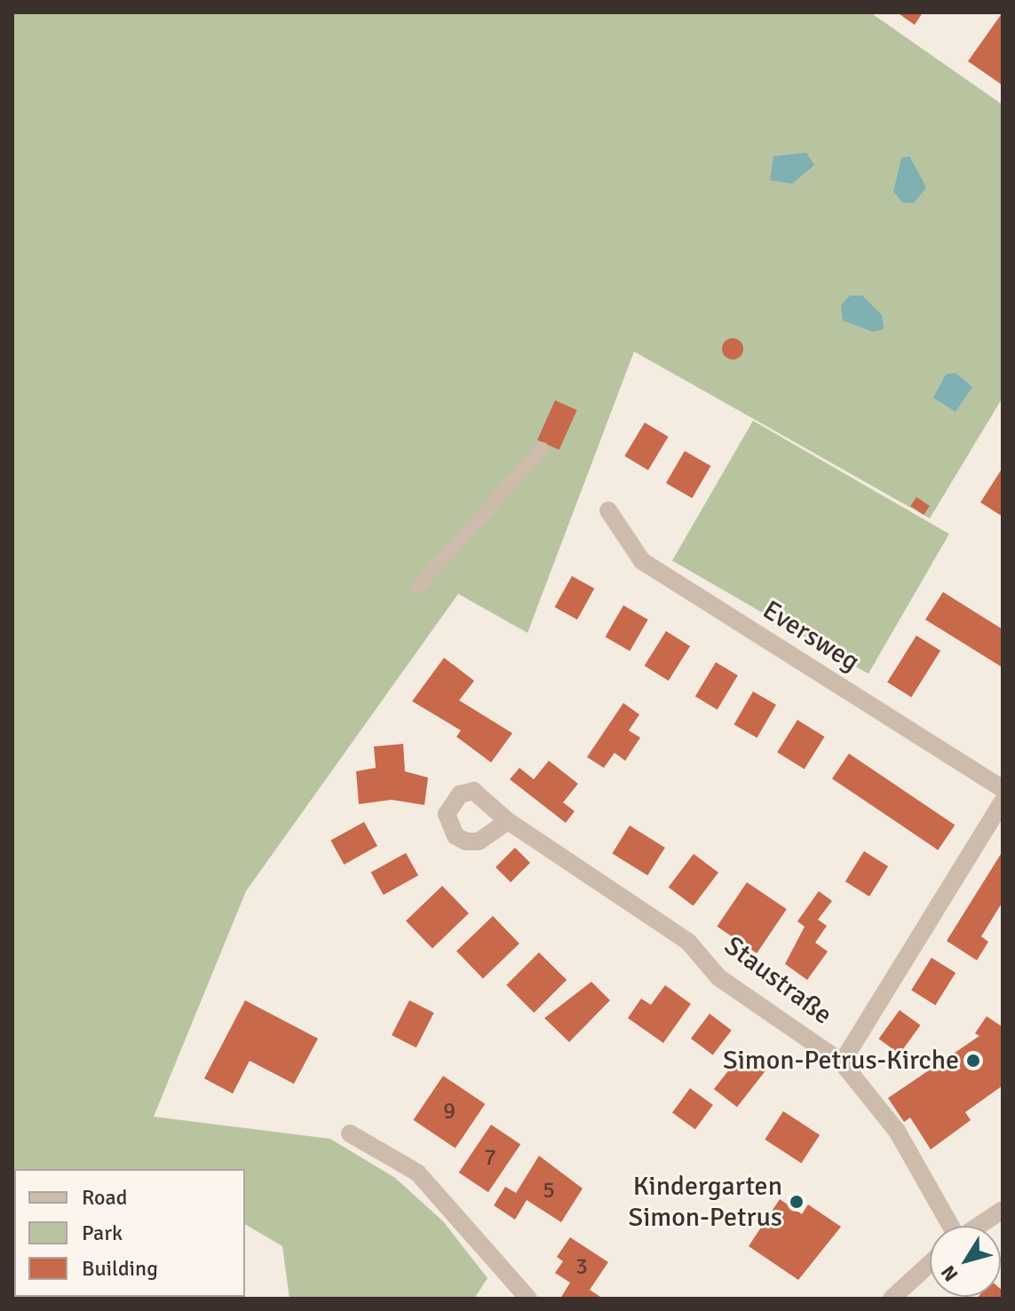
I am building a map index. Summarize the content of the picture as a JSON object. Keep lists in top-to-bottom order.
{
  "streets": {
    "street": ["Eversweg", "Staustraße"]
  },
  "places": ["Simon-Petrus-Kirche", "Kindergarten Simon-Petrus"],
  "house_numbers": [
    "9",
    "7",
    "5",
    "3"
  ],
  "legend": ["Road", "Park", "Building"],
  "north": "bottom left"
}
